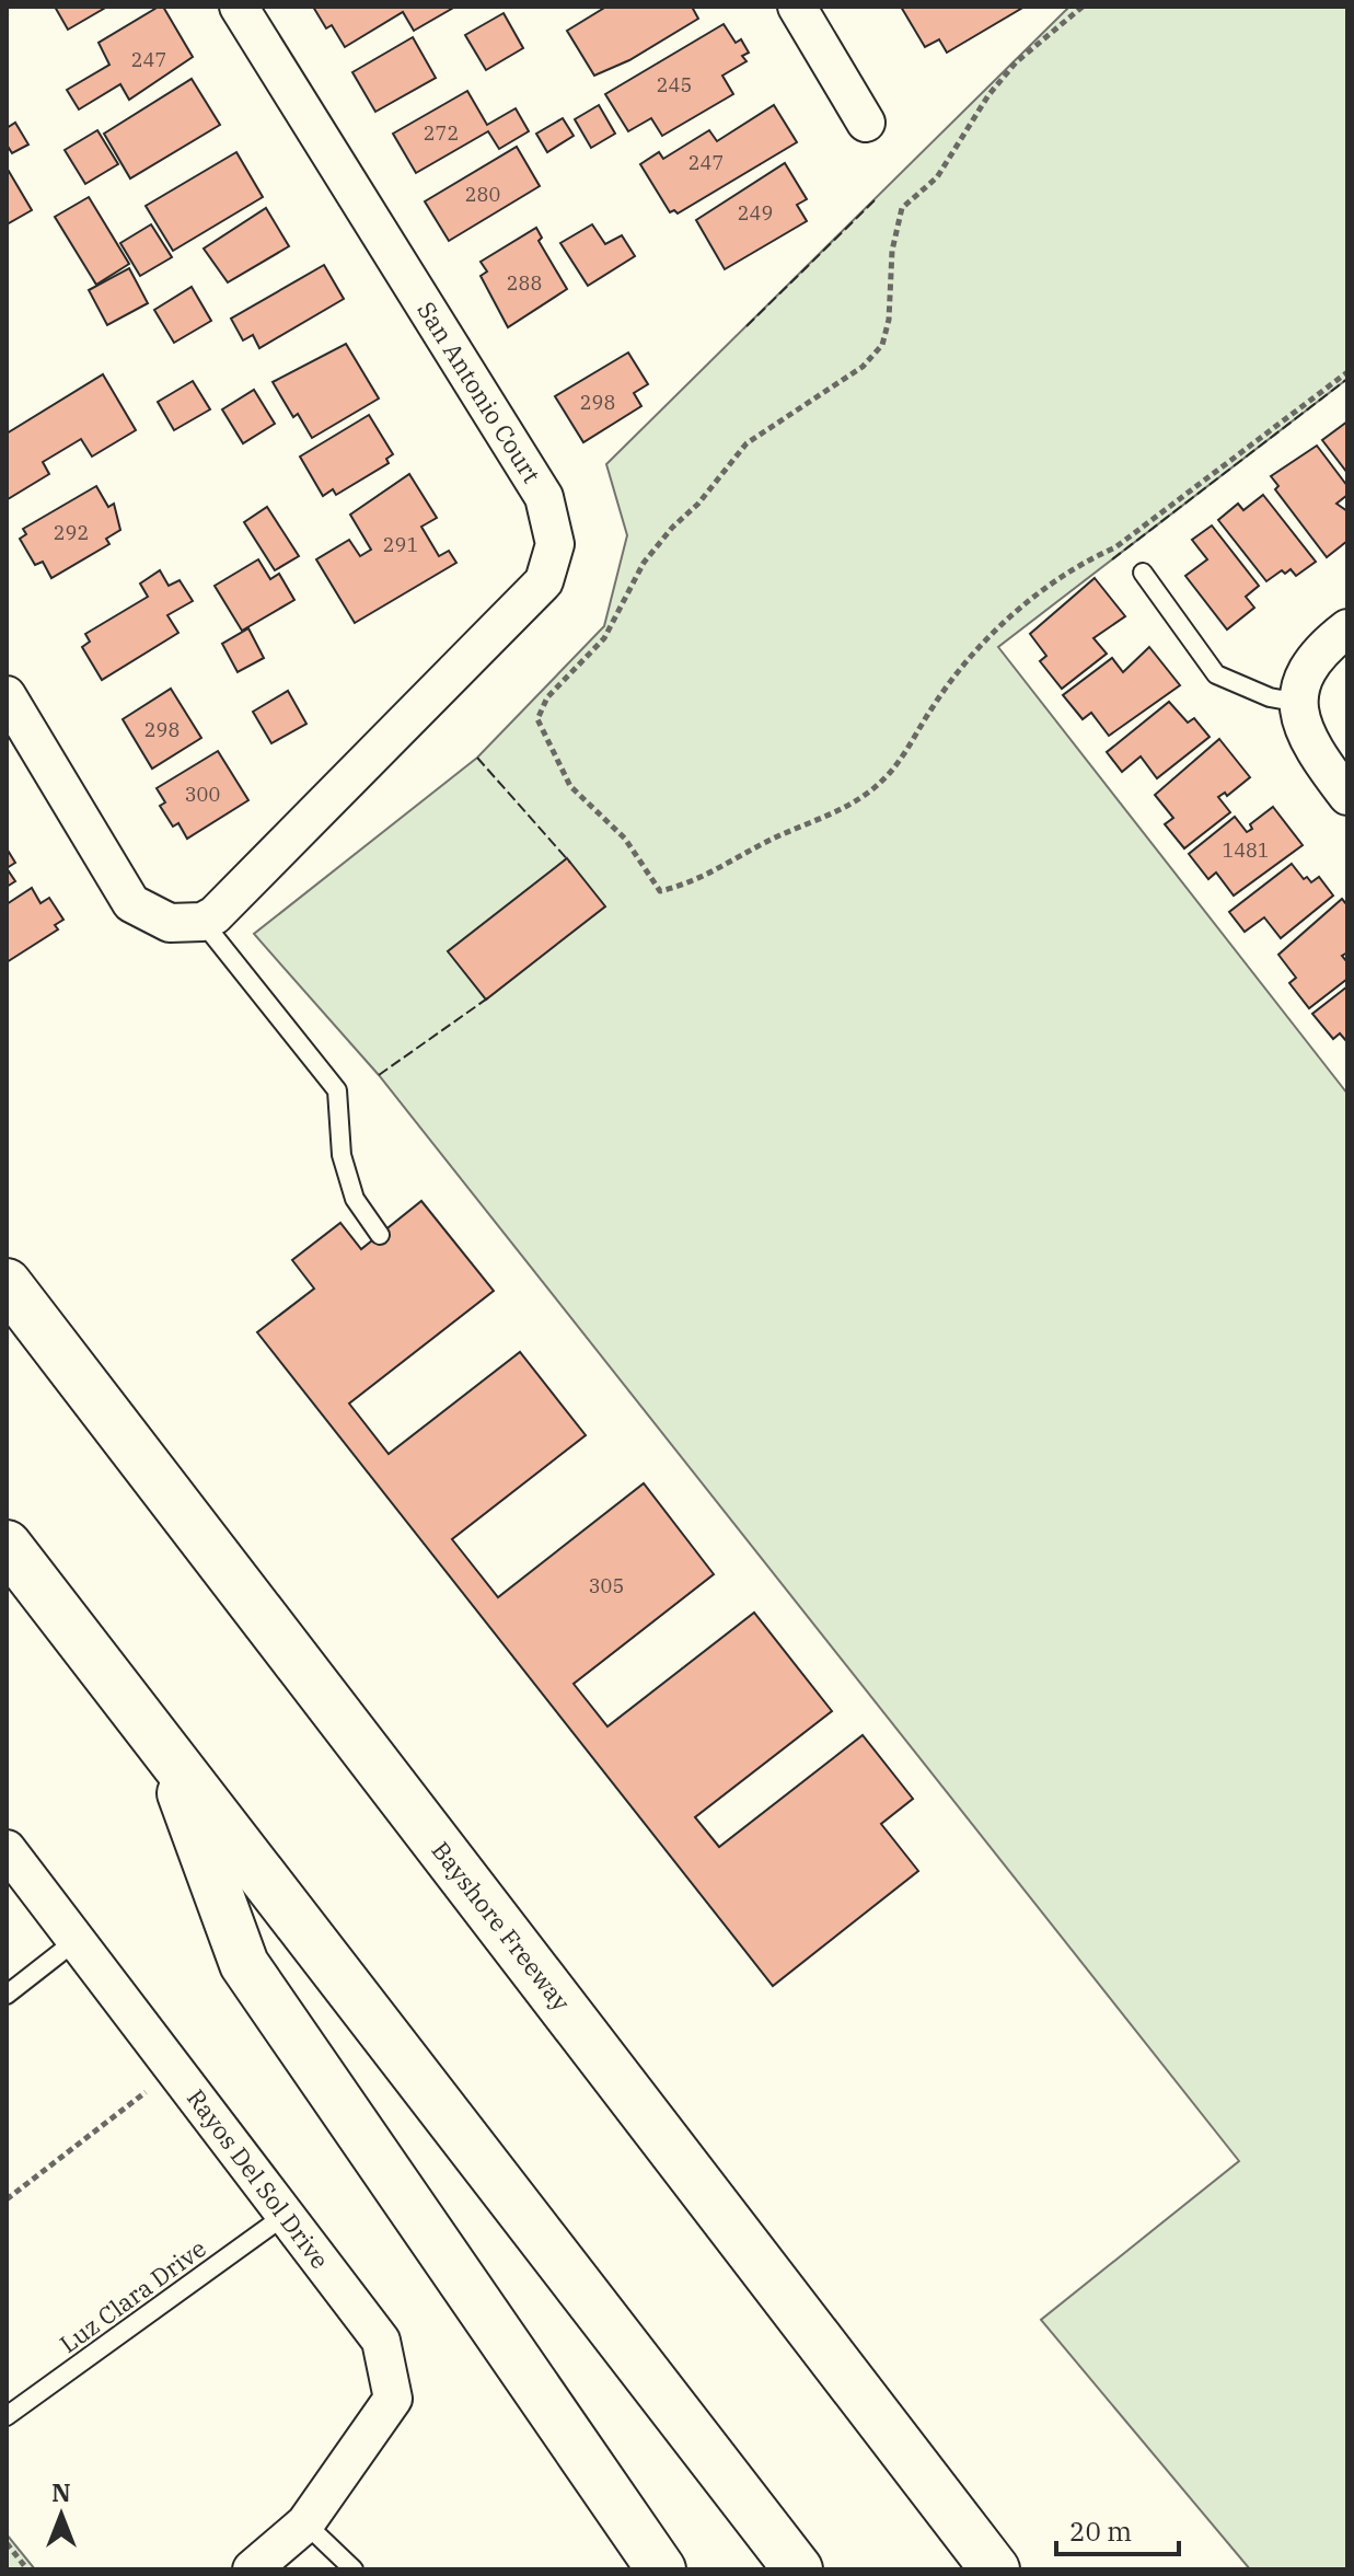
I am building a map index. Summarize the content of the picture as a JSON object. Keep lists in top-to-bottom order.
{
  "streets": {
    "highway": ["Bayshore Freeway"],
    "street": ["San Antonio Court", "Rayos Del Sol Drive"],
    "lane": ["Luz Clara Drive"]
  },
  "crossings": [
    ["Rayos Del Sol Drive", "Luz Clara Drive"]
  ],
  "house_numbers": [
    "247",
    "245",
    "272",
    "247",
    "280",
    "249",
    "288",
    "298",
    "292",
    "291",
    "298",
    "300",
    "1481",
    "305"
  ],
  "scale_bar": "20 m",
  "north": "top"
}
